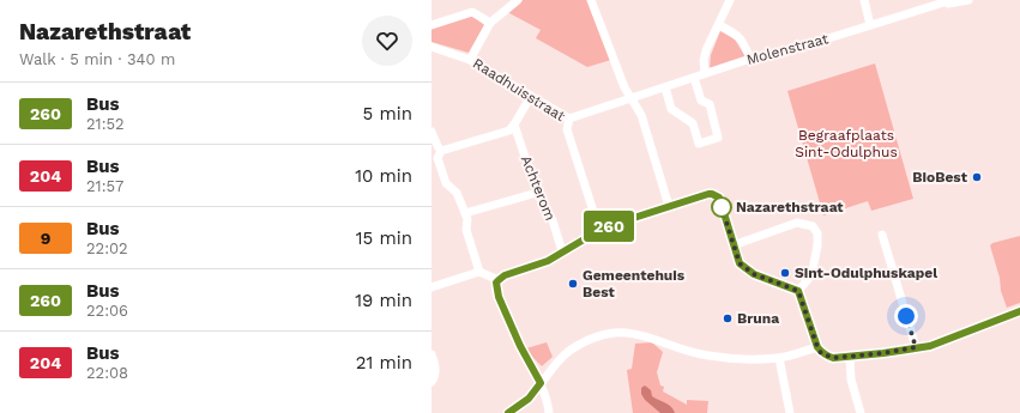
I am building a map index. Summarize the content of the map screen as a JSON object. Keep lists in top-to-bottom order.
{
  "streets": {
    "street": ["Molenstraat", "Raadhuisstraat", "Achterom"]
  },
  "crossings": [
    ["Molenstraat", "Raadhuisstraat"]
  ],
  "parks": ["Begraafplaats Sint-Odulphus"],
  "places": [
    "BioBest",
    "Nazarethstraat",
    "Sint-Odulphuskapel",
    "Gemeentehuis Best",
    "Bruna"
  ],
  "lines": ["bus line 260"],
  "page": {
    "heading": ["Nazarethstraat", "Walk · 5 min · 340 m"],
    "on_map": "260",
    "list": [
      {
        "mark": "260",
        "name": "Bus",
        "note": "21:52",
        "value": "5 min"
      },
      {
        "mark": "204",
        "name": "Bus",
        "note": "21:57",
        "value": "10 min"
      },
      {
        "mark": "9",
        "name": "Bus",
        "note": "22:02",
        "value": "15 min"
      },
      {
        "mark": "260",
        "name": "Bus",
        "note": "22:06",
        "value": "19 min"
      },
      {
        "mark": "204",
        "name": "Bus",
        "note": "22:08",
        "value": "21 min"
      }
    ]
  }
}
